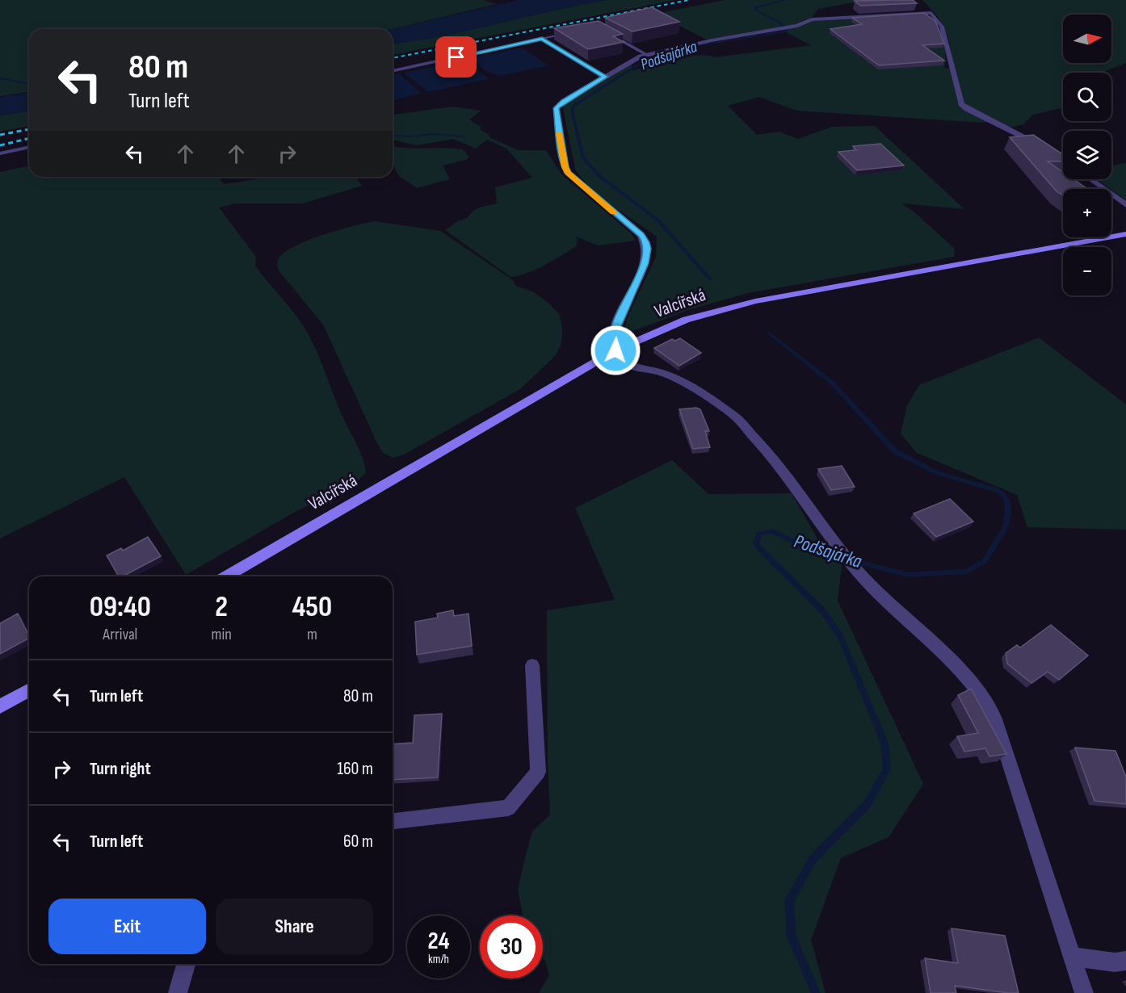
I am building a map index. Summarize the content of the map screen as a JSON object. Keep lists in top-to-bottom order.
{
  "streets": {
    "main road": ["Valcířská"]
  },
  "water": ["Podšajárka"],
  "north": "right",
  "page": {
    "map_buttons": ["+", "−"],
    "turn": ["80 m", "Turn left"],
    "eta": [
      "09:40",
      "Arrival",
      "2",
      "min",
      "450",
      "m"
    ],
    "list": [
      {
        "name": "Turn left",
        "value": "80 m"
      },
      {
        "name": "Turn right",
        "value": "160 m"
      },
      {
        "name": "Turn left",
        "value": "60 m"
      }
    ],
    "buttons": ["Exit", "Share"],
    "speed": "24 km/h",
    "limit": "30"
  }
}
